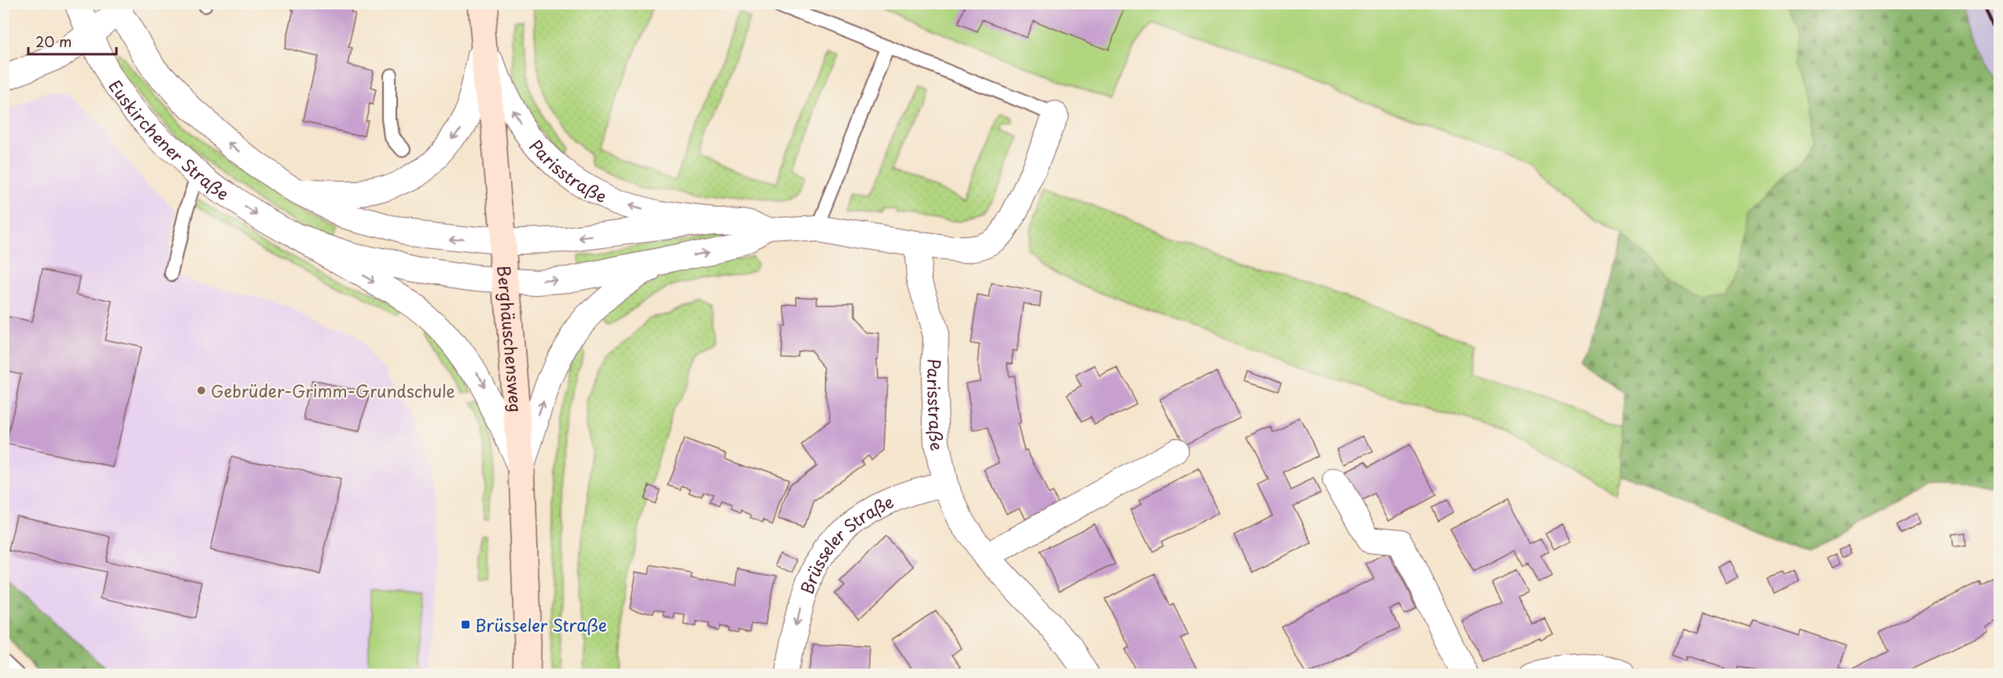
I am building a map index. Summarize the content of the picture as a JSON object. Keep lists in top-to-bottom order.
{
  "streets": {
    "main road": ["Berghäuschensweg"],
    "street": ["Euskirchener Straße", "Parisstraße", "Brüsseler Straße"]
  },
  "crossings": [
    ["Euskirchener Straße", "Parisstraße"],
    ["Euskirchener Straße", "Berghäuschensweg"],
    ["Parisstraße", "Berghäuschensweg"],
    ["Parisstraße", "Brüsseler Straße"]
  ],
  "one_way": ["Brüsseler Straße"],
  "places": {
    "other": ["Gebrüder-Grimm-Grundschule"],
    "transit": ["Brüsseler Straße"]
  },
  "scale_bar": "20 m"
}
